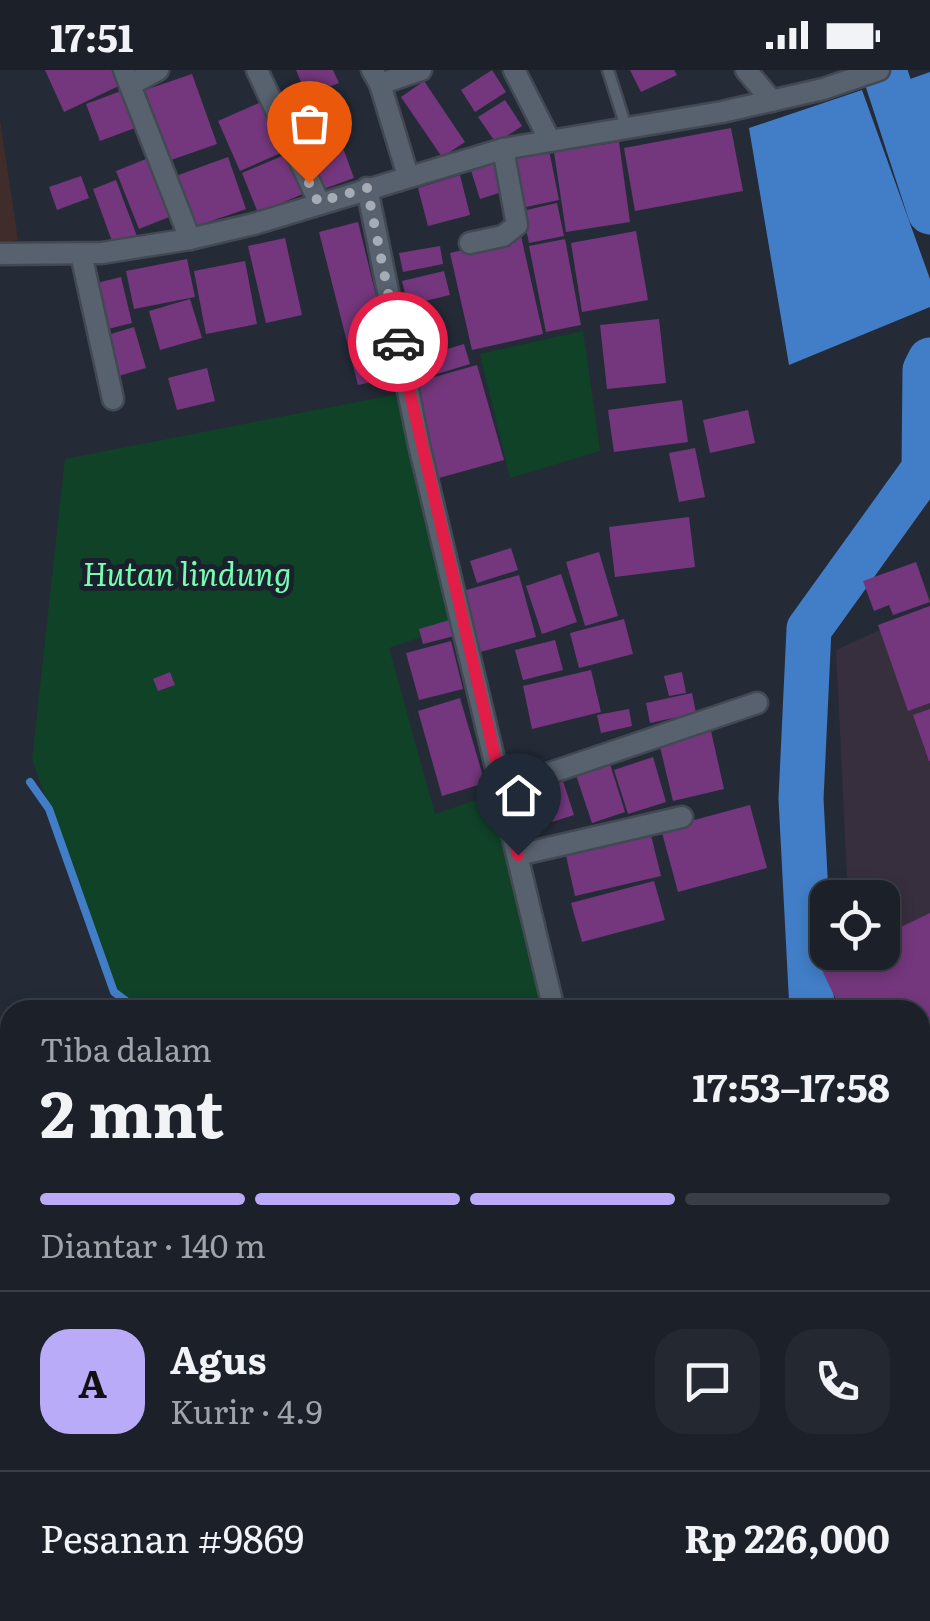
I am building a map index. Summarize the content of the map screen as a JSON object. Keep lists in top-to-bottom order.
{
  "parks": ["Hutan lindung"],
  "page": {
    "status": "17:51",
    "heading": ["2 mnt", "Tiba dalam", "17:53–17:58"],
    "panel": [
      "Agus",
      "Kurir · 4.9",
      "Pesanan #9869",
      "Rp 226,000"
    ],
    "bar": "Diantar · 140 m",
    "round": "A"
  }
}
